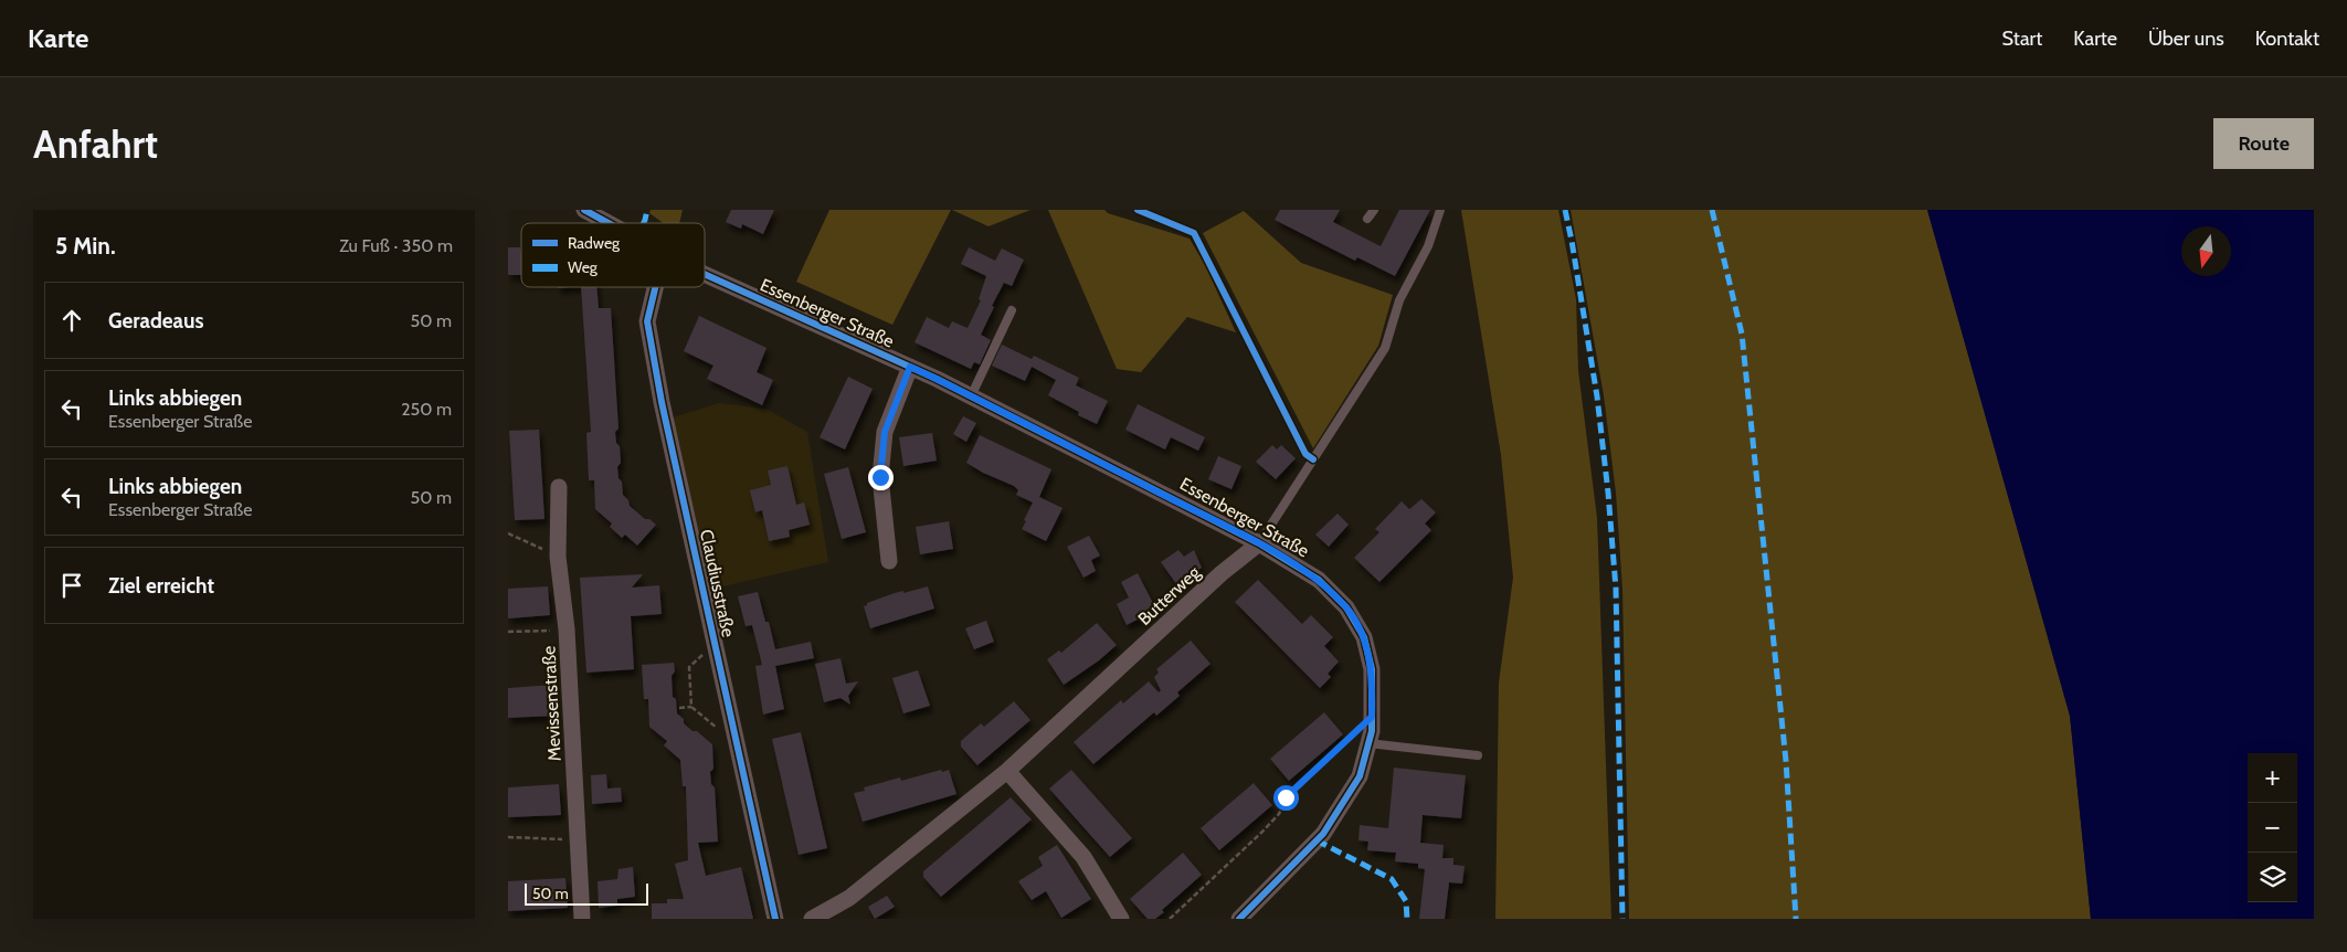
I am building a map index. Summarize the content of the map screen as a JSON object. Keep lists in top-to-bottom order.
{
  "streets": {
    "street": [
      "Essenberger Straße",
      "Claudiusstraße",
      "Butterweg",
      "Mevissenstraße"
    ]
  },
  "crossings": [
    ["Essenberger Straße", "Butterweg"]
  ],
  "legend": ["Radweg", "Weg"],
  "scale_bar": "50 m",
  "north": "bottom",
  "page": {
    "header": "Karte",
    "nav": [
      "Start",
      "Karte",
      "Über uns",
      "Kontakt"
    ],
    "buttons": "Route",
    "title": "Anfahrt",
    "heading": ["5 Min.", "Zu Fuß · 350 m"],
    "list": [
      ["Geradeaus", "50 m"],
      ["Links abbiegen", "Essenberger Straße", "250 m"],
      ["Links abbiegen", "Essenberger Straße", "50 m"],
      "Ziel erreicht"
    ],
    "map_buttons": ["+", "−"],
    "scale": "50 m"
  }
}
